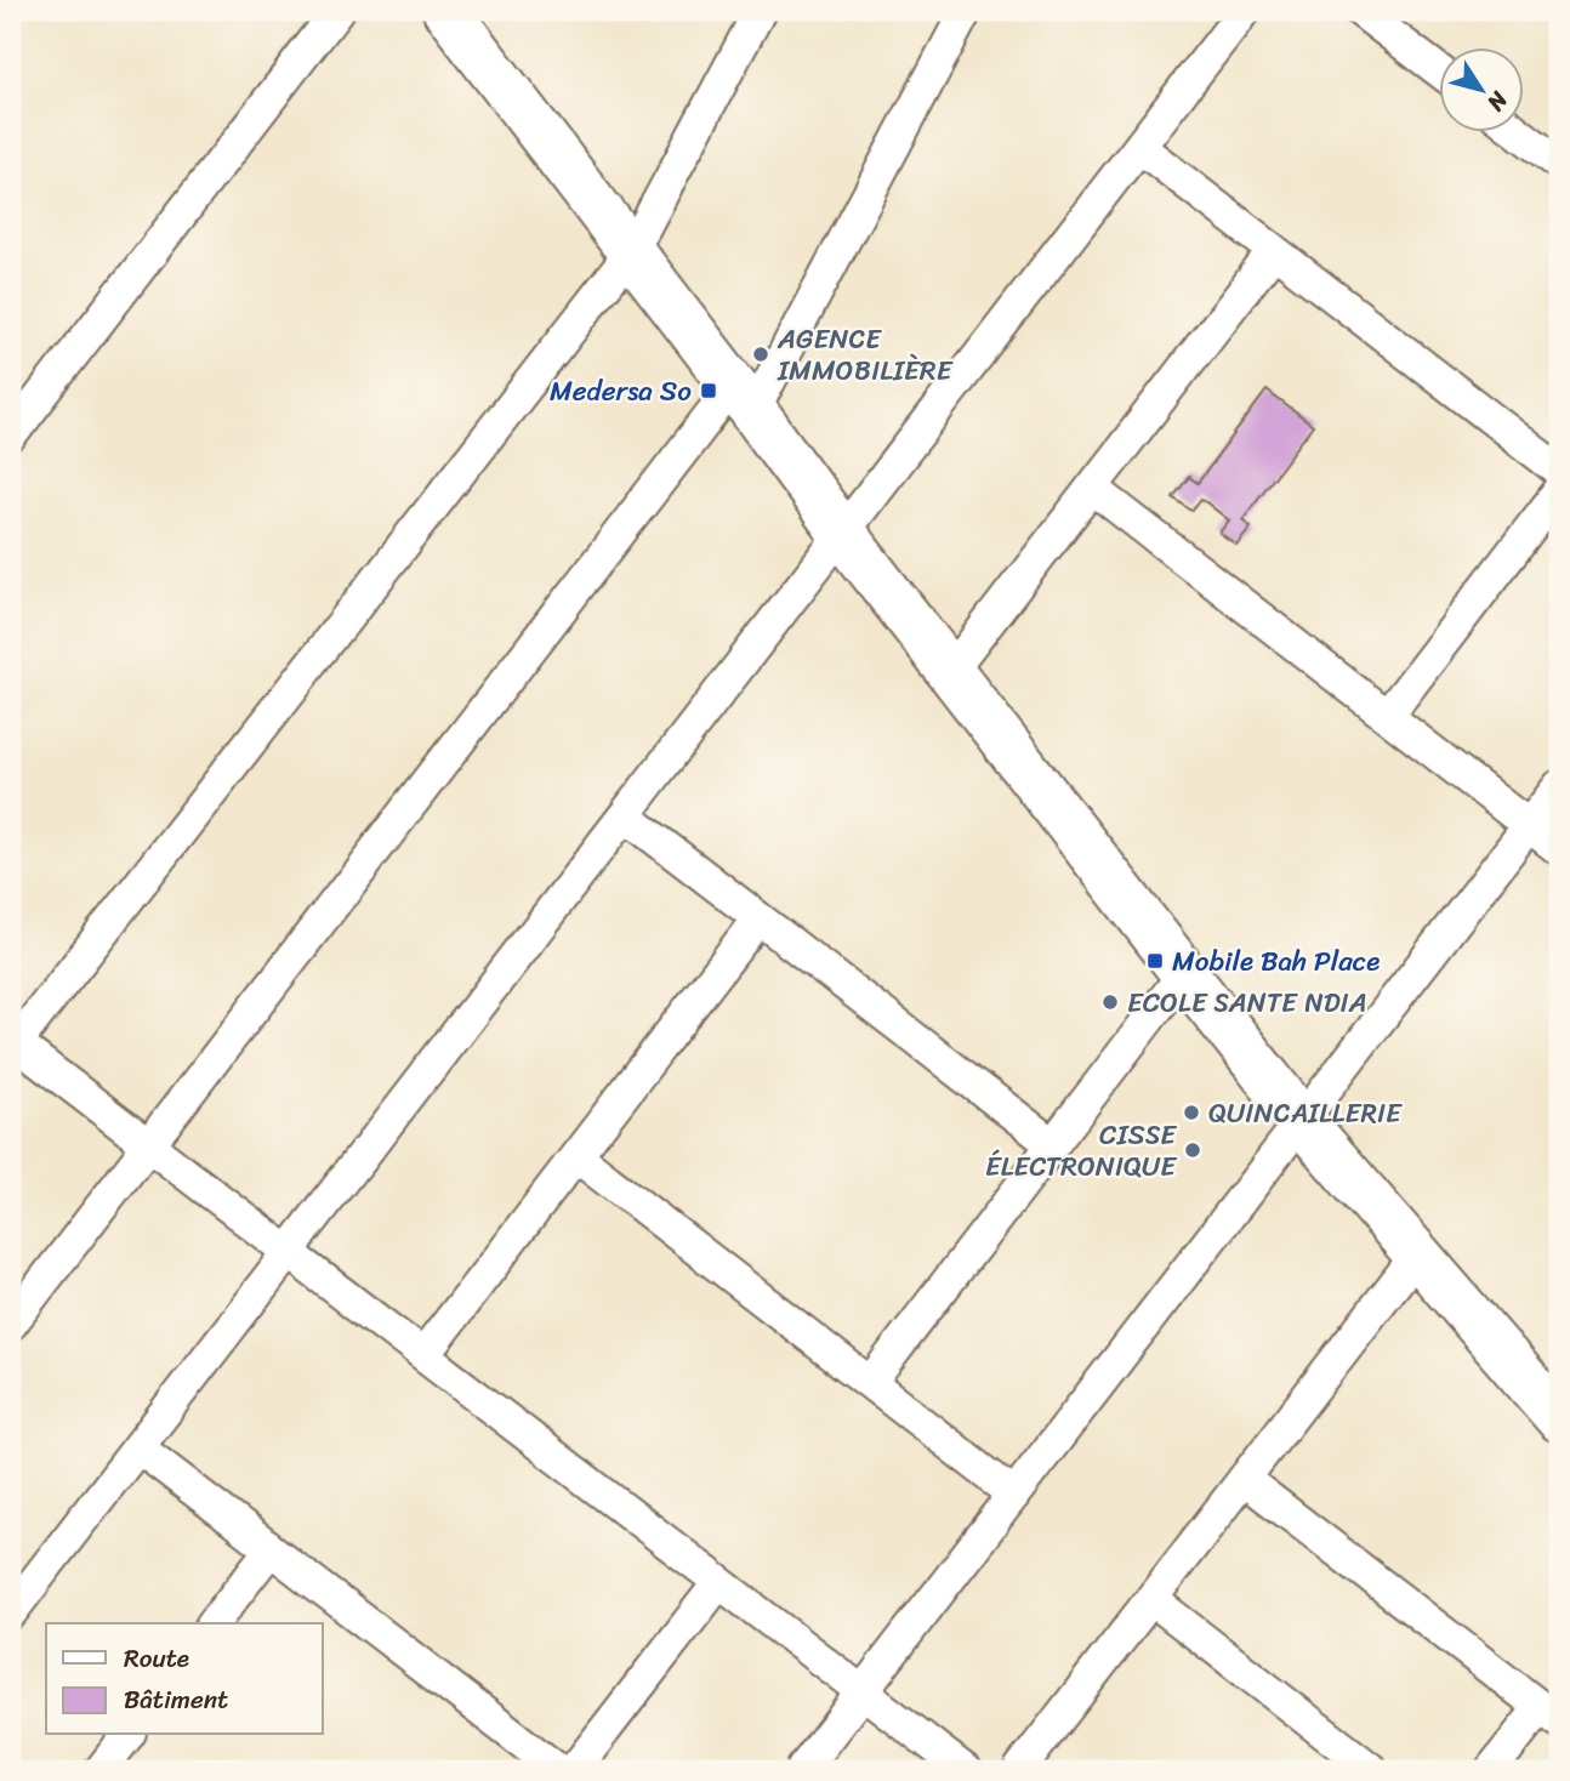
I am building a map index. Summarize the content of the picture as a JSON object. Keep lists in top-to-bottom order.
{
  "places": {
    "other": [
      "AGENCE IMMOBILIÈRE",
      "ECOLE SANTE NDIA",
      "QUINCAILLERIE",
      "CISSE ÉLECTRONIQUE"
    ],
    "transit": ["Medersa So", "Mobile Bah Place"]
  },
  "legend": ["Route", "Bâtiment"],
  "north": "bottom right"
}
